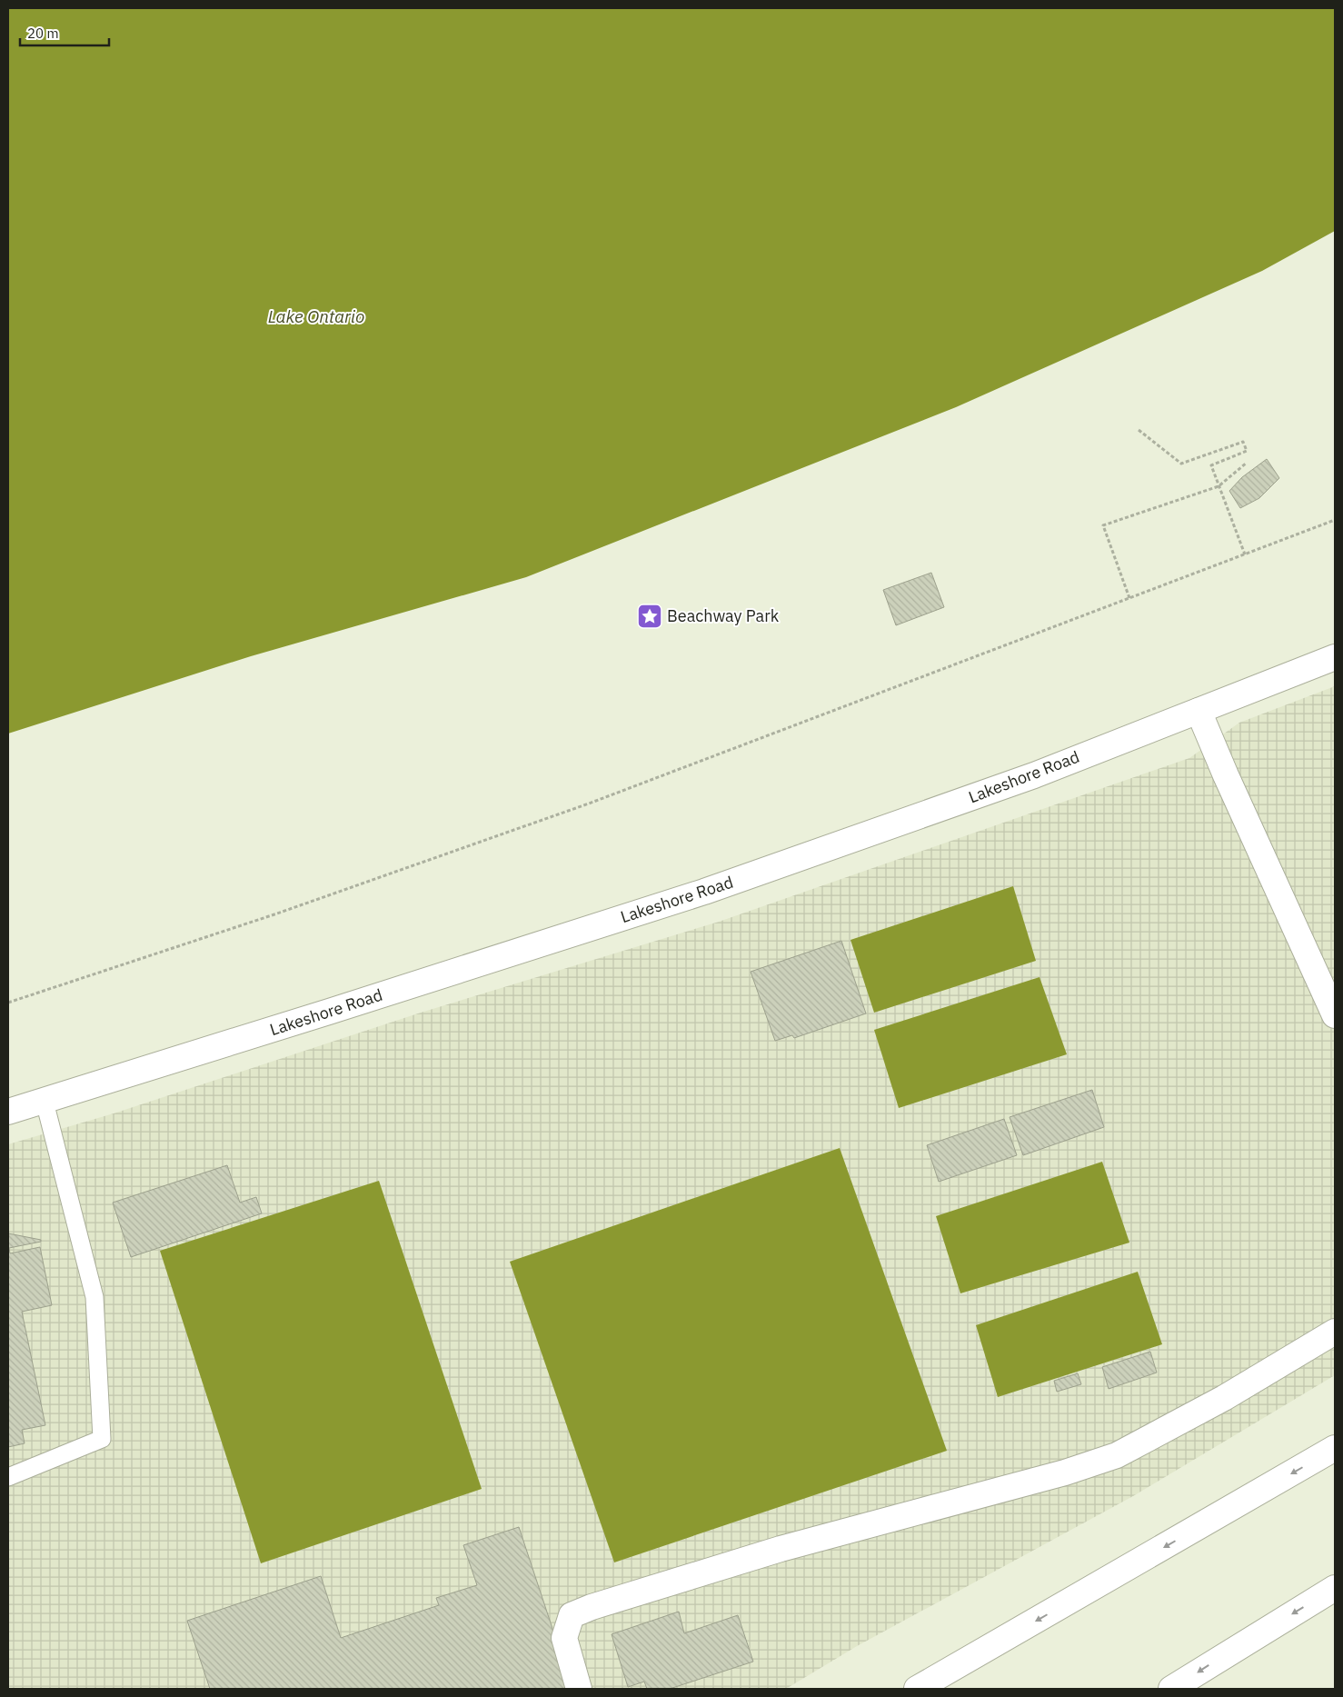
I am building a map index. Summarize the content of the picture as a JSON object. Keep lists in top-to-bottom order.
{
  "streets": {
    "main road": ["Lakeshore Road"]
  },
  "water": ["Lake Ontario"],
  "places": {
    "place": ["Beachway Park"]
  },
  "scale_bar": "20 m"
}
